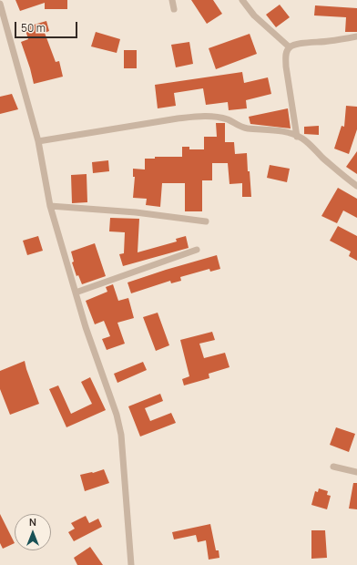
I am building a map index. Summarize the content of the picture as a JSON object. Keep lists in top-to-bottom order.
{
  "scale_bar": "50 m",
  "north": "top"
}
